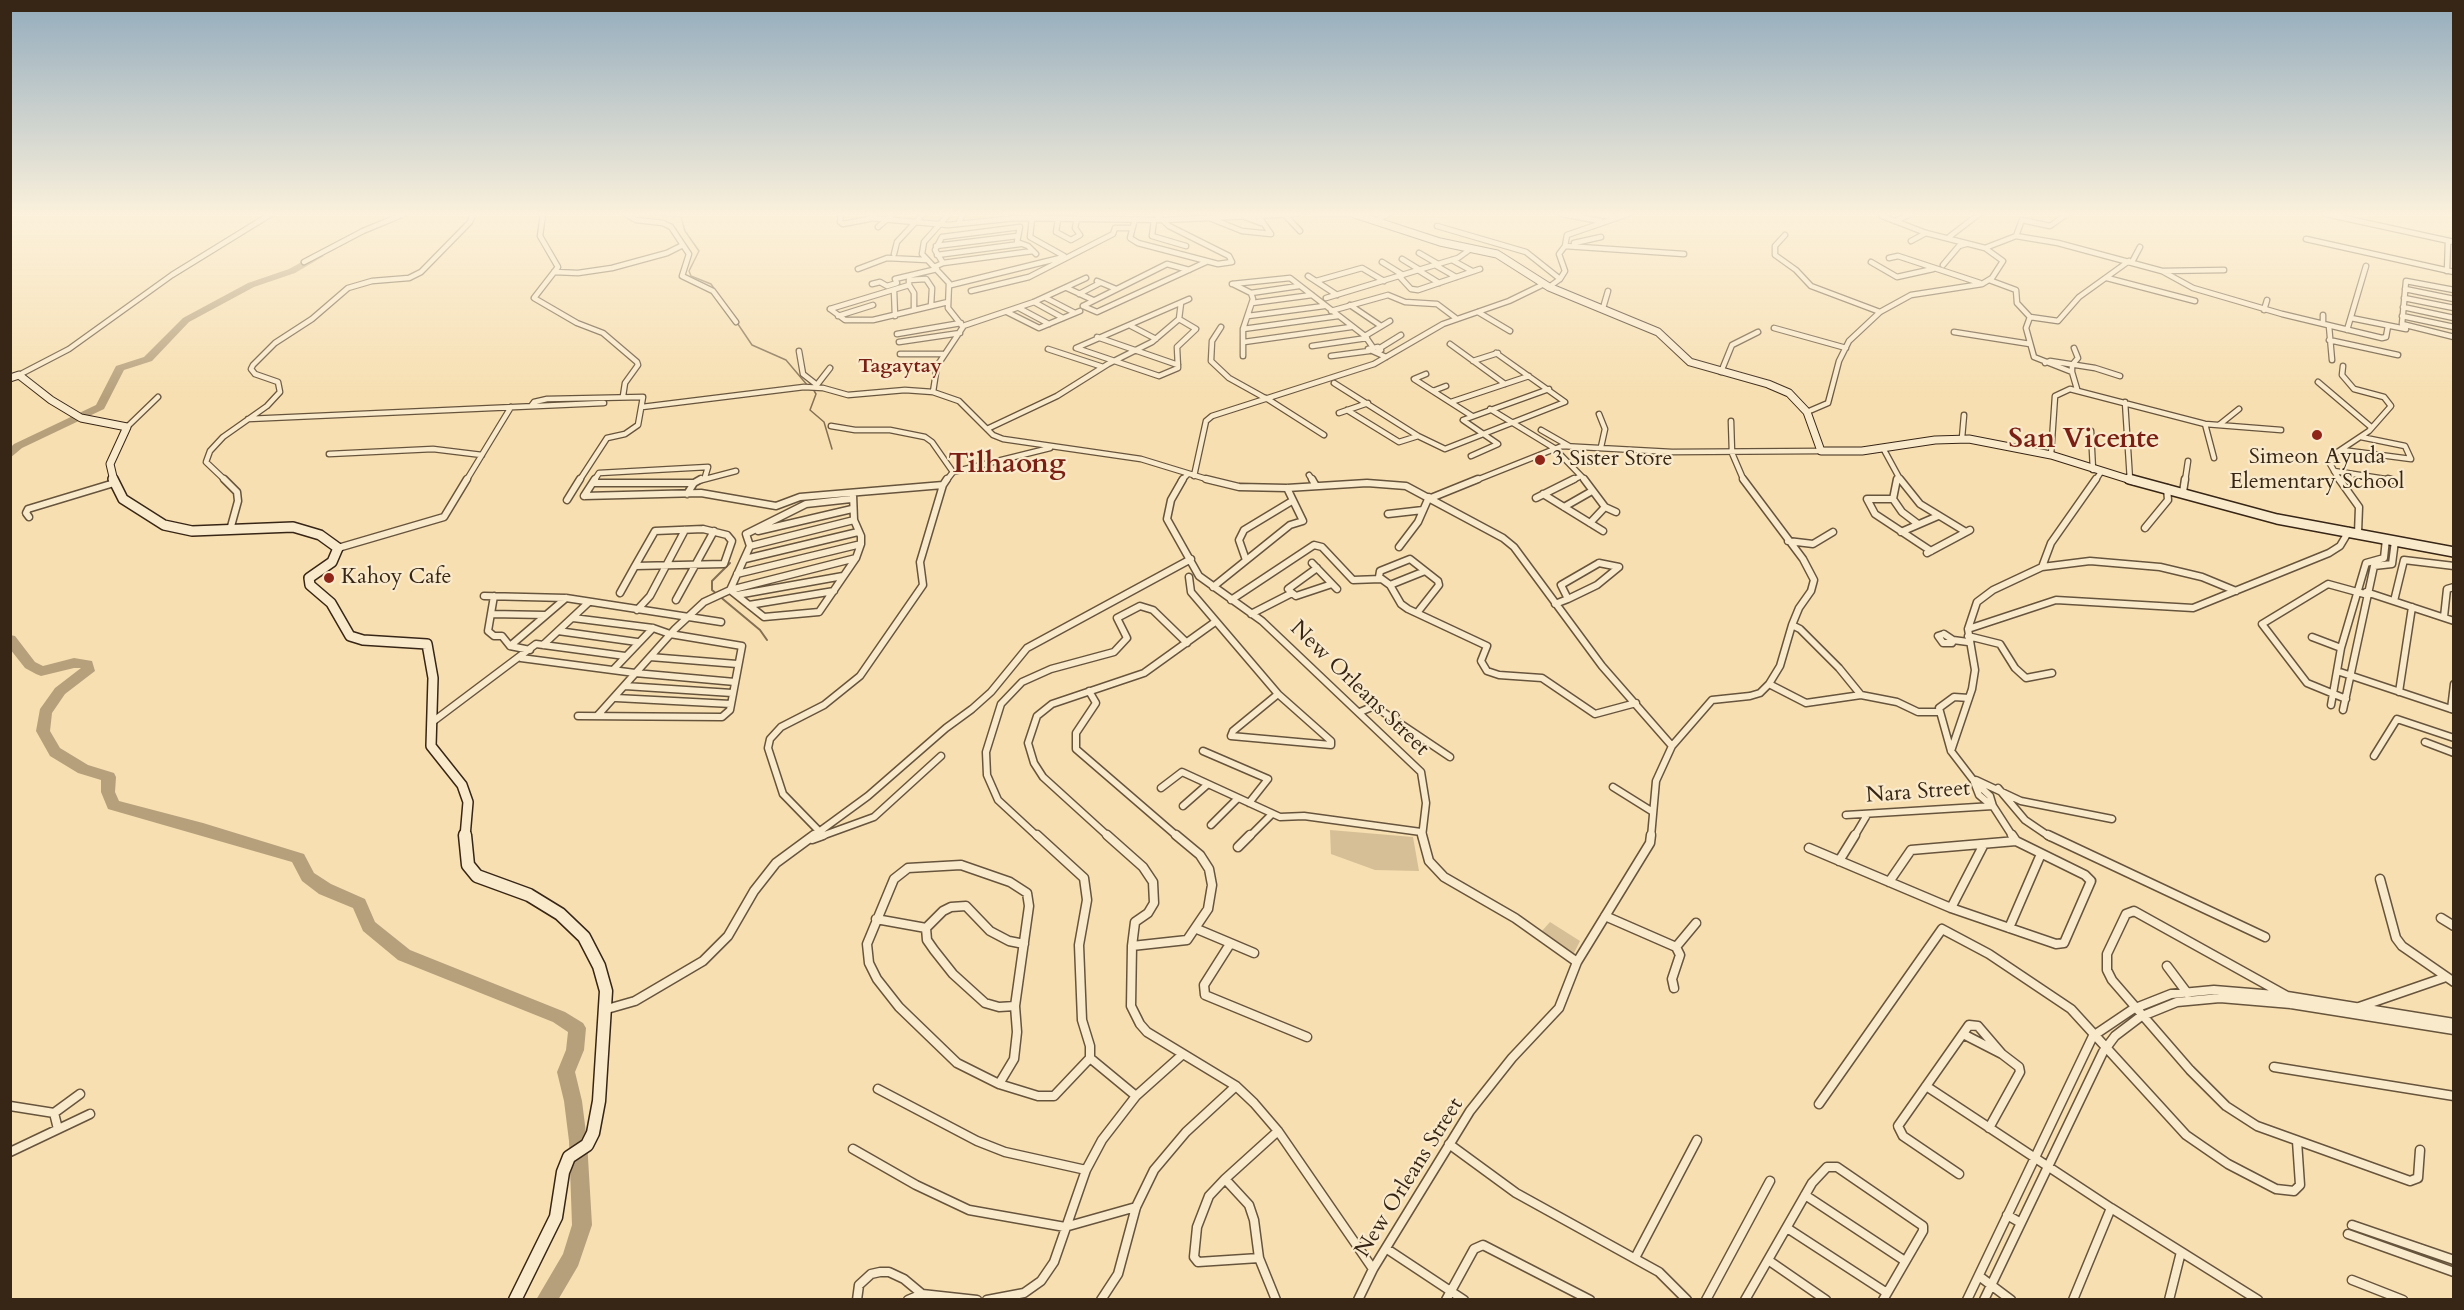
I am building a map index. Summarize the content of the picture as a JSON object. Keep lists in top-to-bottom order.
{
  "streets": {
    "street": ["New Orleans Street", "Nara Street"]
  },
  "districts": ["Tagaytay", "San Vicente", "Tilhaong"],
  "places": ["Simeon Ayuda Elementary School", "3 Sister Store", "Kahoy Cafe"]
}
